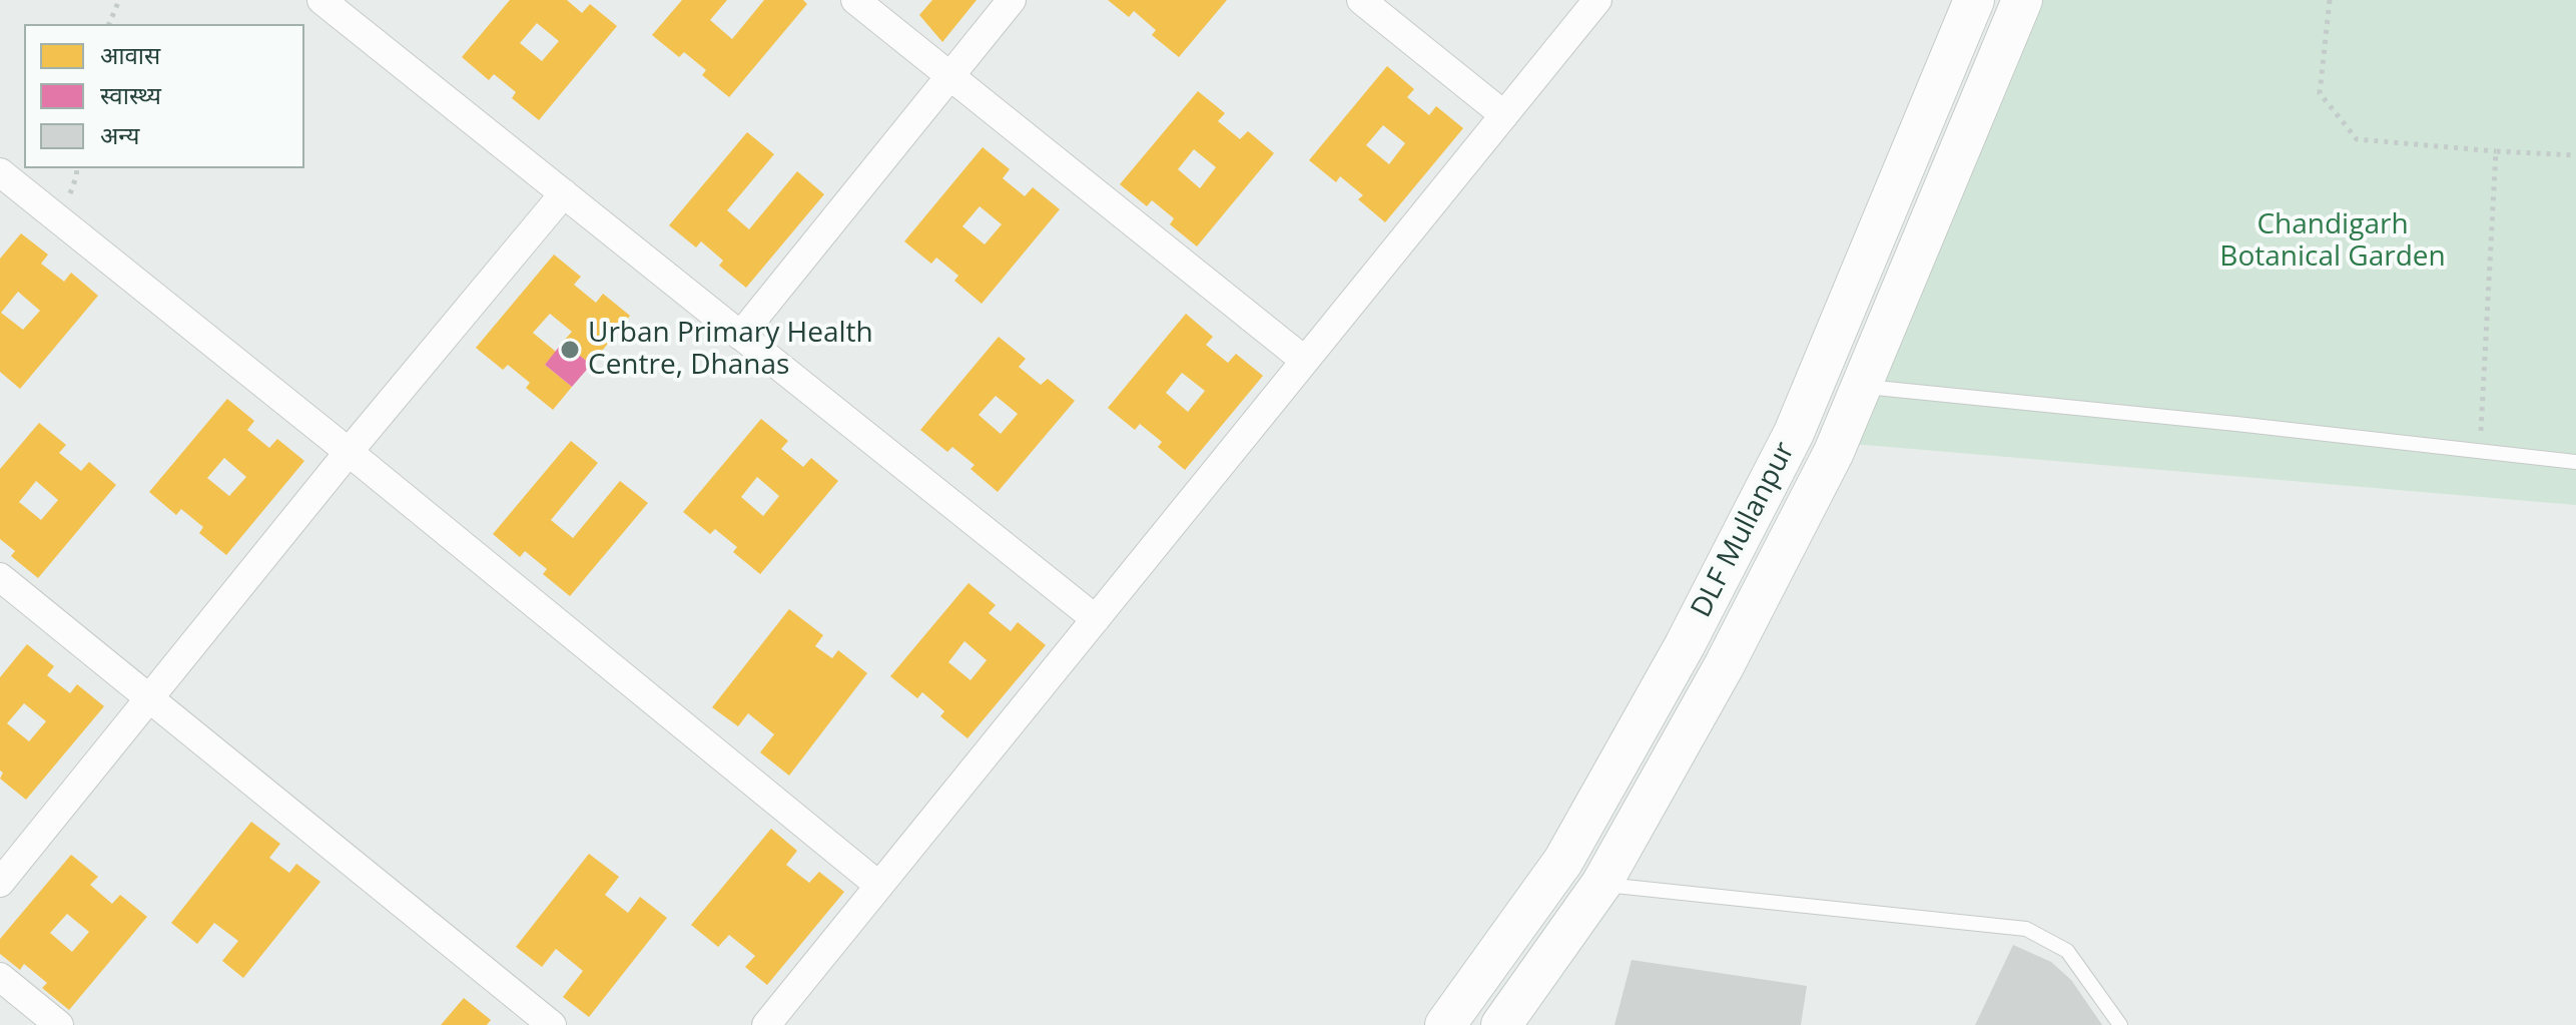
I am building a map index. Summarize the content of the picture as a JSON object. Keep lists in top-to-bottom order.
{
  "streets": {
    "main road": ["DLF Mullanpur"]
  },
  "parks": ["Chandigarh Botanical Garden"],
  "places": ["Urban Primary Health Centre, Dhanas"],
  "legend": ["आवास", "स्वास्थ्य", "अन्य"]
}
